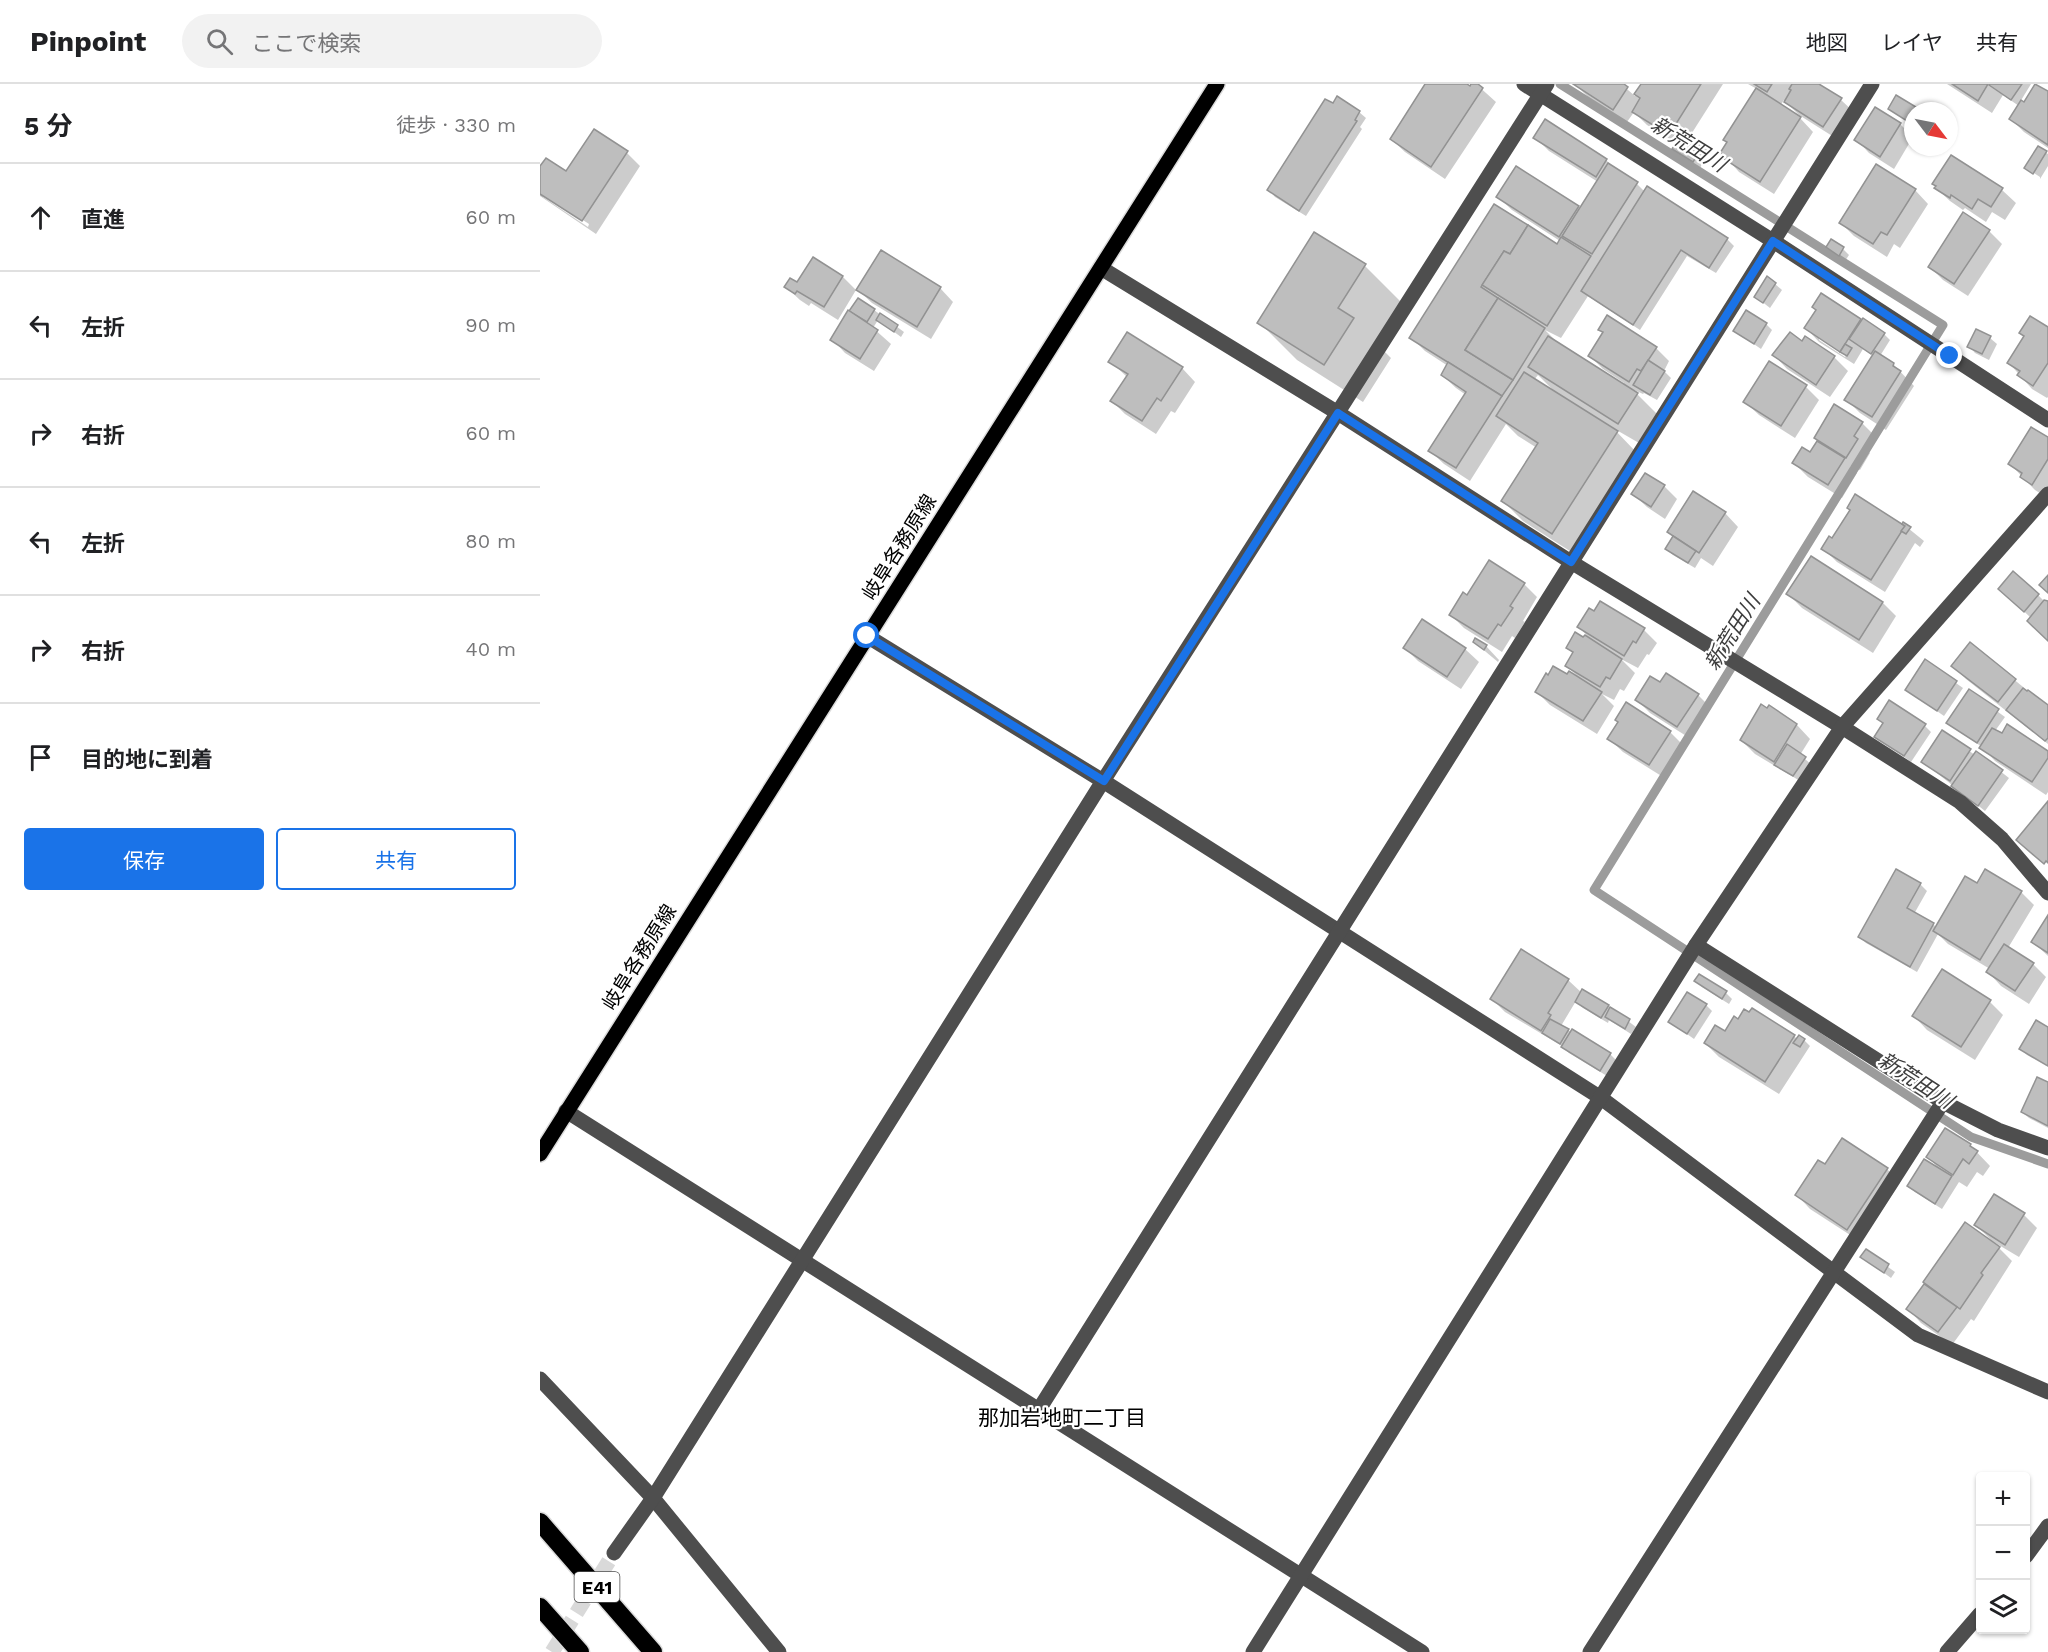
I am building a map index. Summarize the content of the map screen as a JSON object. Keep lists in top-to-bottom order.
{
  "streets": {
    "highway": ["E41"],
    "main road": ["岐阜各務原線"]
  },
  "districts": ["那加岩地町二丁目"],
  "water": ["新荒田川"],
  "north": "bottom right",
  "page": {
    "header": "Pinpoint",
    "search": "ここで検索",
    "nav": ["地図", "レイヤ", "共有"],
    "heading": ["5 分", "徒歩 · 330 m"],
    "list": [
      ["直進", "60 m"],
      ["左折", "90 m"],
      ["右折", "60 m"],
      ["左折", "80 m"],
      ["右折", "40 m"],
      "目的地に到着"
    ],
    "buttons": ["保存", "共有"],
    "map_buttons": ["+", "−"]
  }
}
